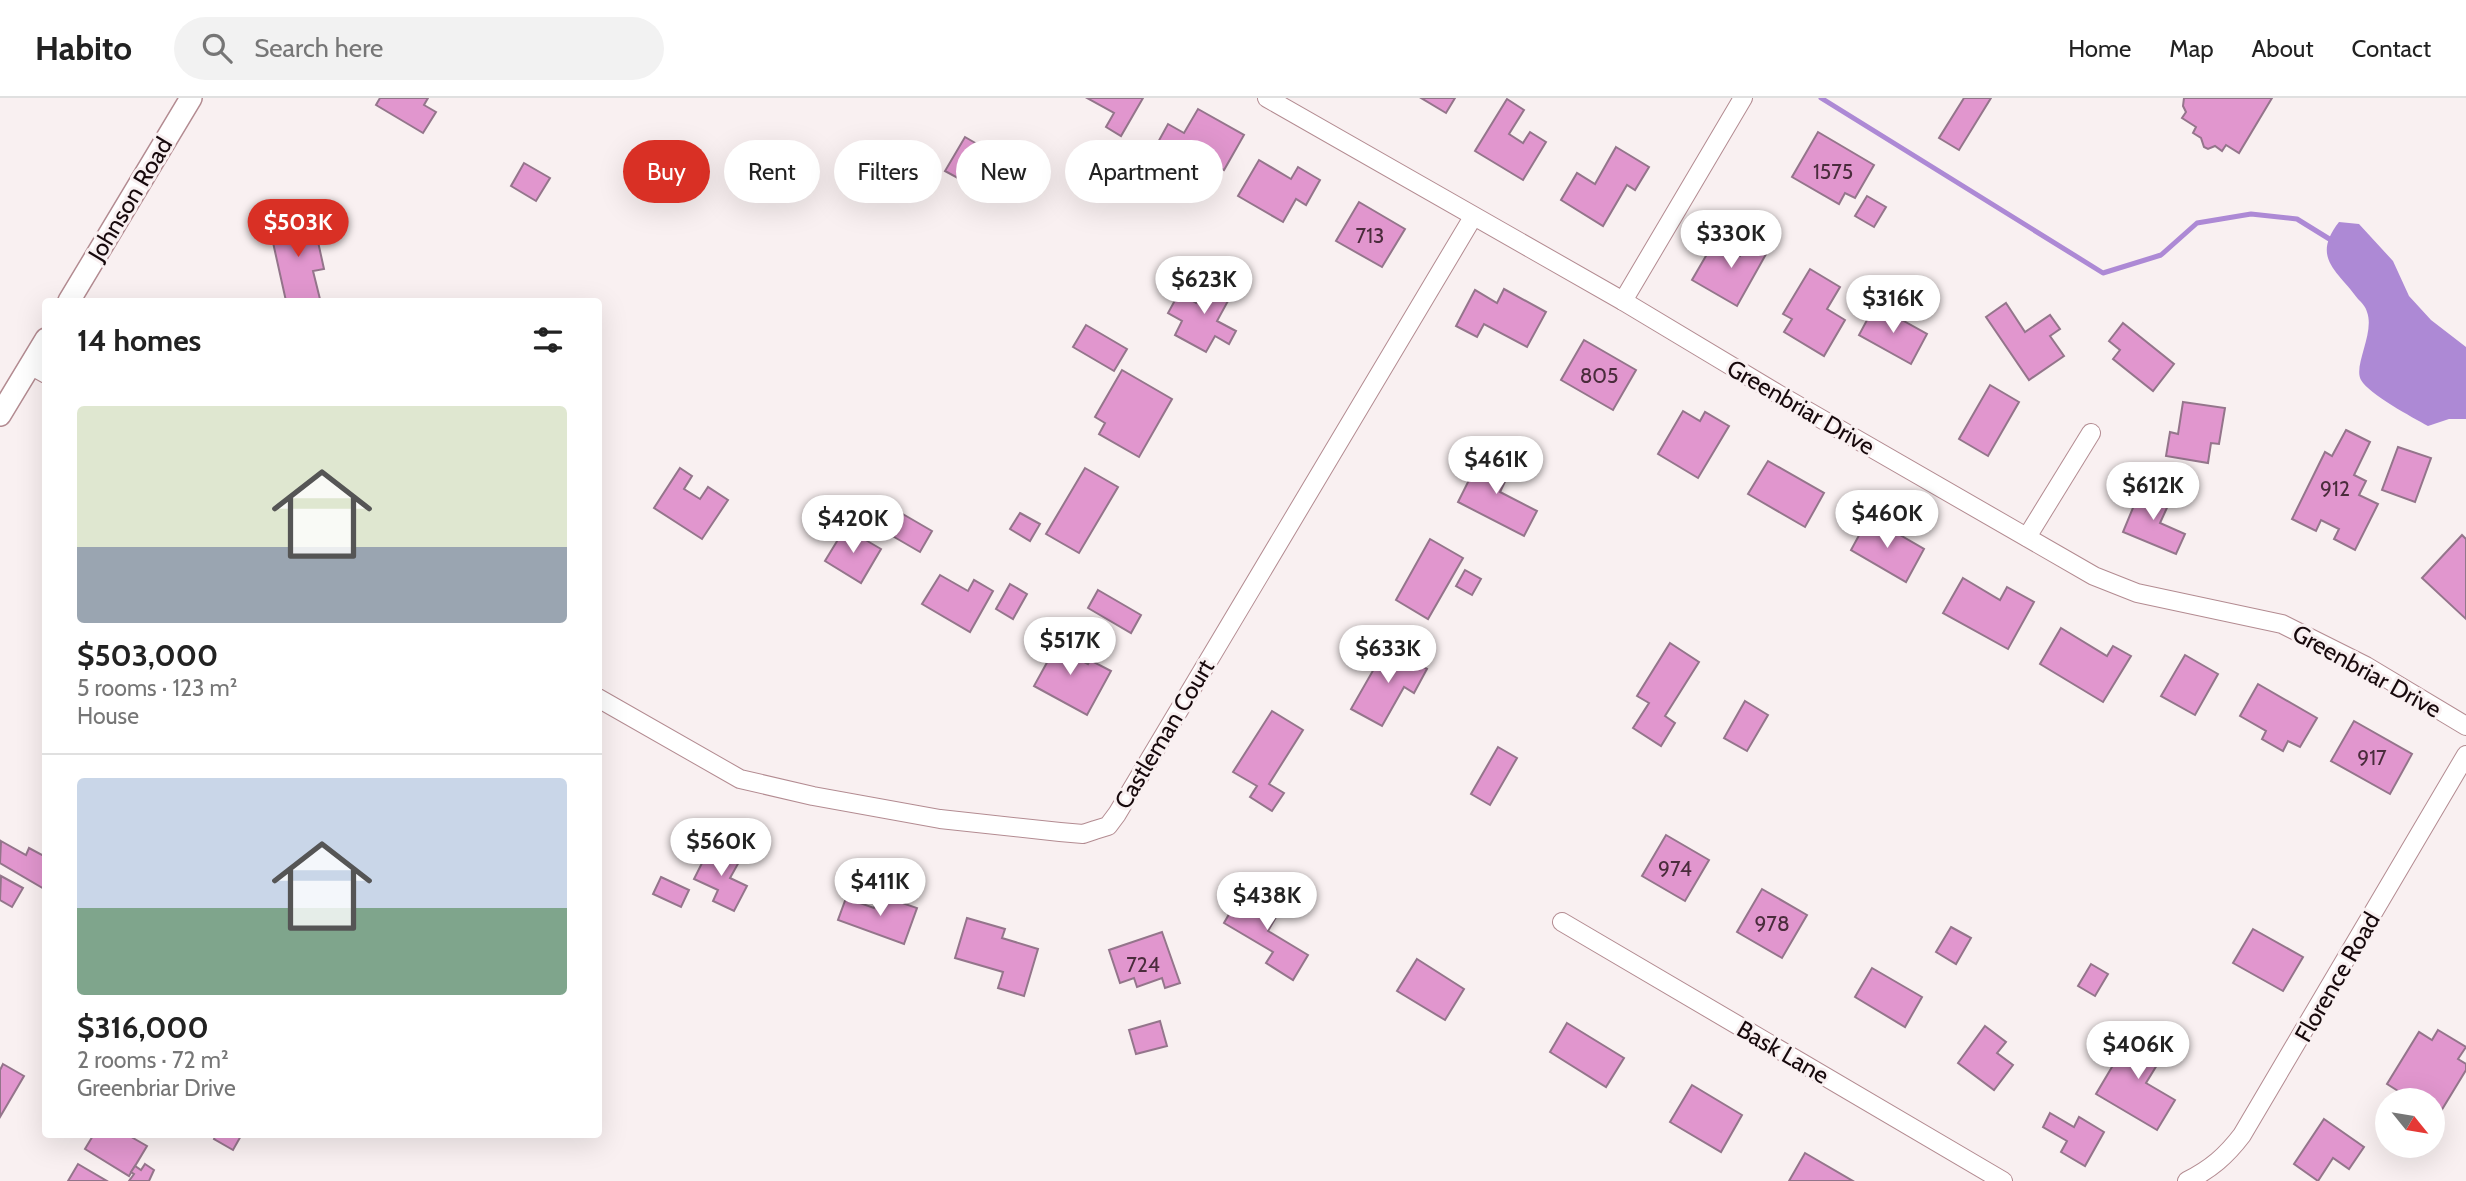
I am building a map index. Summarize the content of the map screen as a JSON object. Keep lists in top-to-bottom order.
{
  "streets": {
    "street": [
      "Johnson Road",
      "Greenbriar Drive",
      "Castleman Court",
      "Florence Road",
      "Bask Lane"
    ]
  },
  "crossings": [
    ["Greenbriar Drive", "Castleman Court"]
  ],
  "house_numbers": [
    "1575",
    "713",
    "805",
    "912",
    "917",
    "974",
    "978",
    "724"
  ],
  "north": "bottom right",
  "page": {
    "header": "Habito",
    "search": "Search here",
    "nav": [
      "Home",
      "Map",
      "About",
      "Contact"
    ],
    "chip": [
      "Buy",
      "Rent",
      "Filters",
      "New",
      "Apartment"
    ],
    "price": [
      "$503K",
      "$330K",
      "$623K",
      "$316K",
      "$461K",
      "$612K",
      "$460K",
      "$420K",
      "$517K",
      "$633K",
      "$560K",
      "$411K",
      "$438K",
      "$406K"
    ],
    "heading": "14 homes",
    "list": [
      {
        "name": "$503,000",
        "note": "5 rooms · 123 m² · House"
      },
      {
        "name": "$316,000",
        "note": "2 rooms · 72 m² · Greenbriar Drive"
      }
    ]
  }
}
